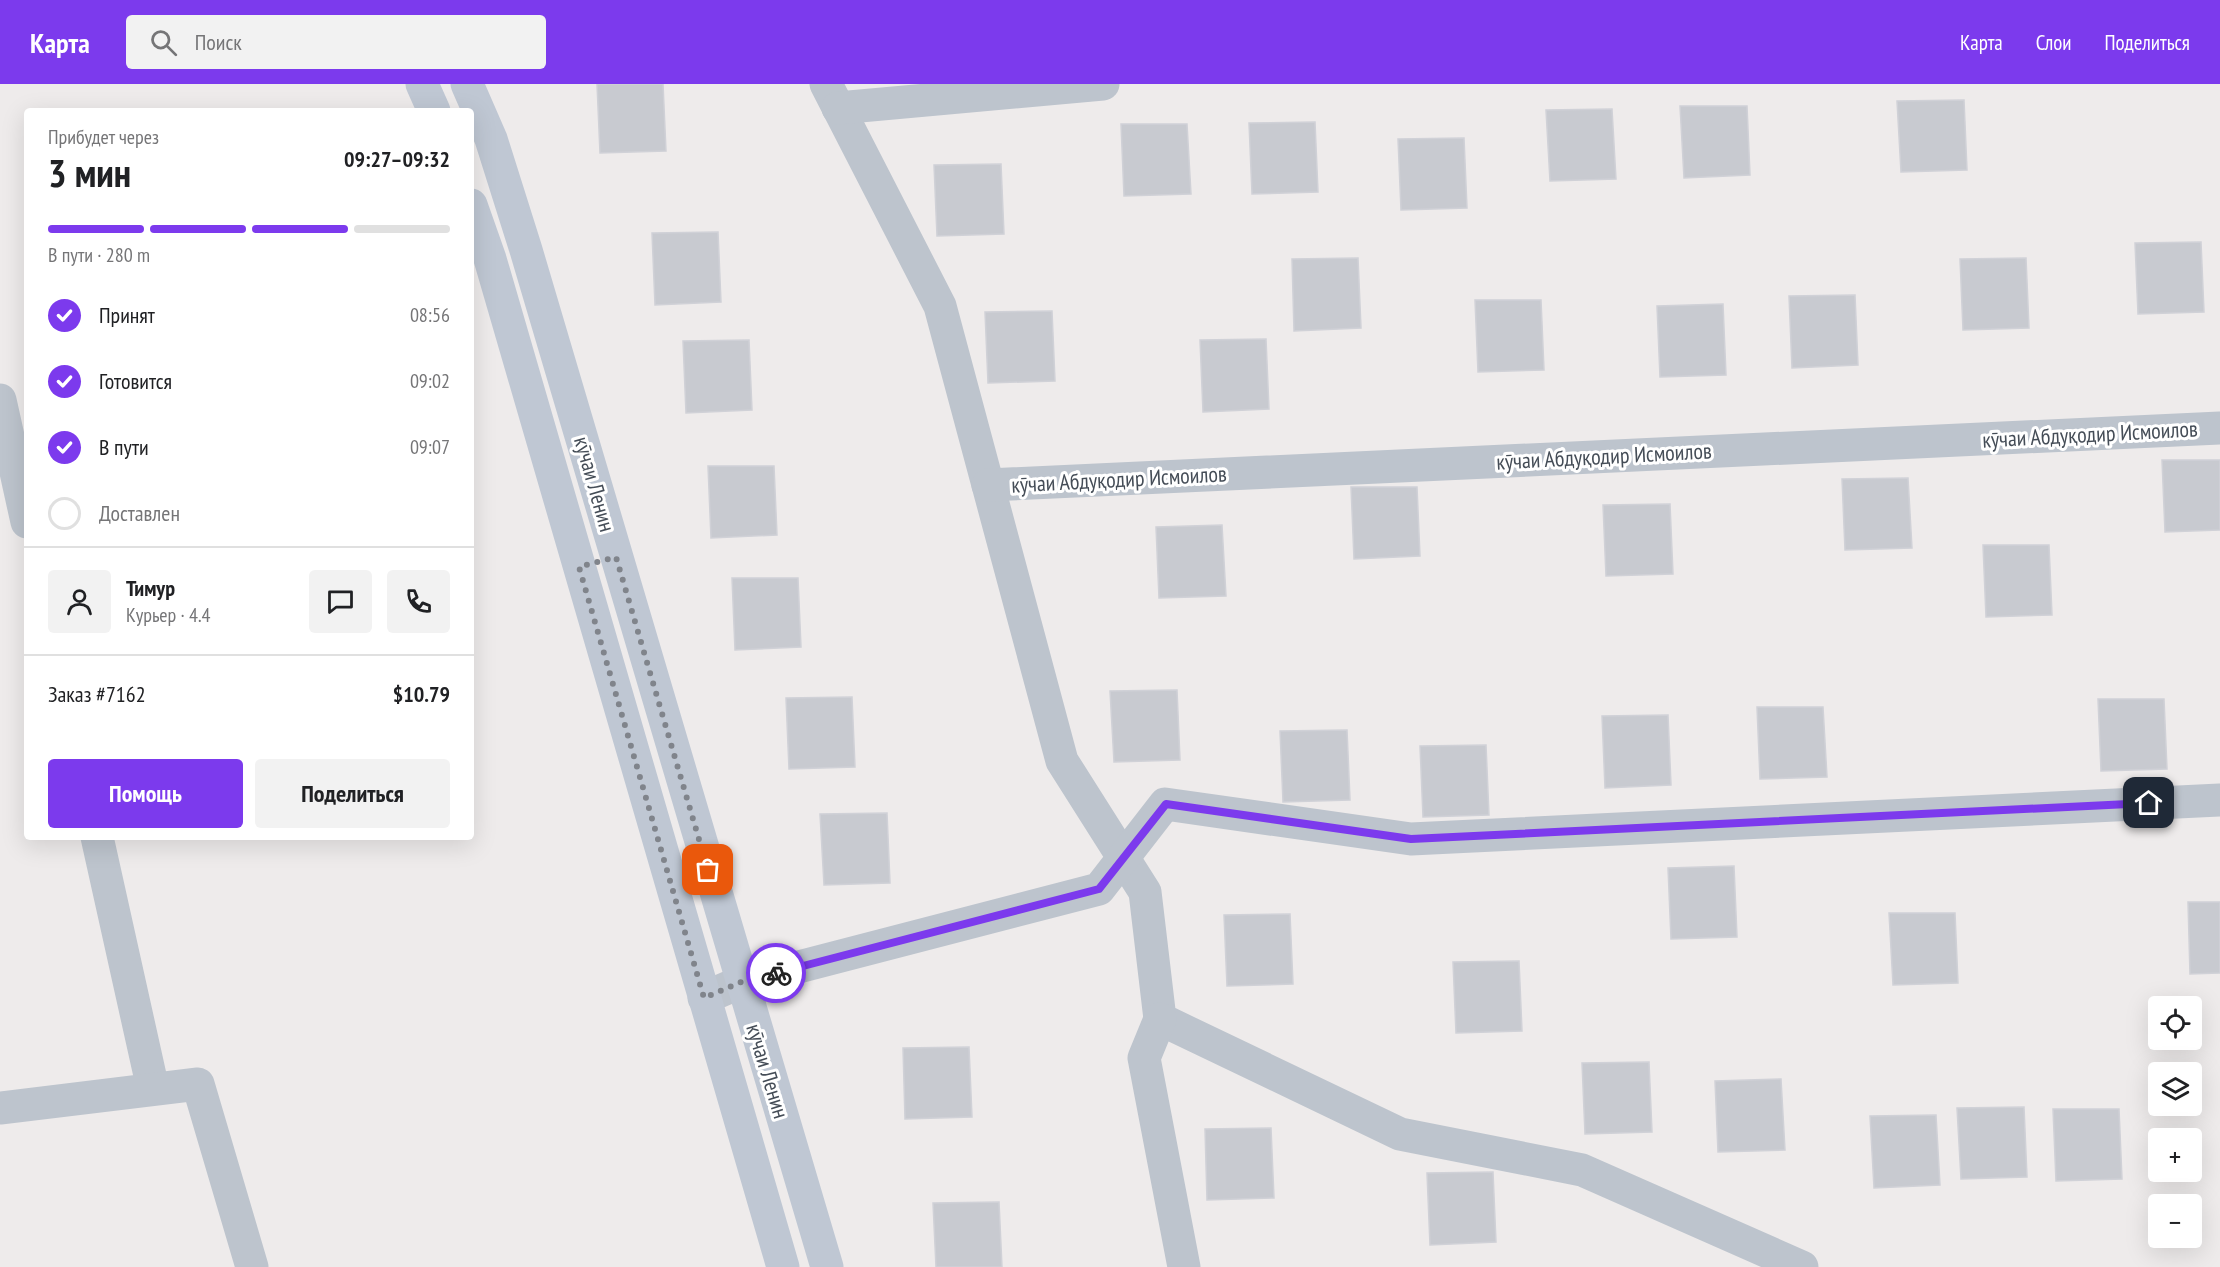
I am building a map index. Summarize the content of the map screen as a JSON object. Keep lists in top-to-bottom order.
{
  "streets": {
    "street": ["кӯчаи Абдуқодир Исмоилов", "кӯчаи Ленин"]
  },
  "page": {
    "header": "Карта",
    "search": "Поиск",
    "nav": ["Карта", "Слои", "Поделиться"],
    "heading": ["3 мин", "Прибудет через", "09:27–09:32"],
    "panel": [
      "Тимур",
      "Курьер · 4.4",
      "Заказ #7162",
      "$10.79"
    ],
    "bar": "В пути · 280 m",
    "list": [
      ["Принят", "08:56"],
      ["Готовится", "09:02"],
      ["В пути", "09:07"],
      "Доставлен"
    ],
    "buttons": ["Помощь", "Поделиться"],
    "map_buttons": ["+", "−"]
  }
}
